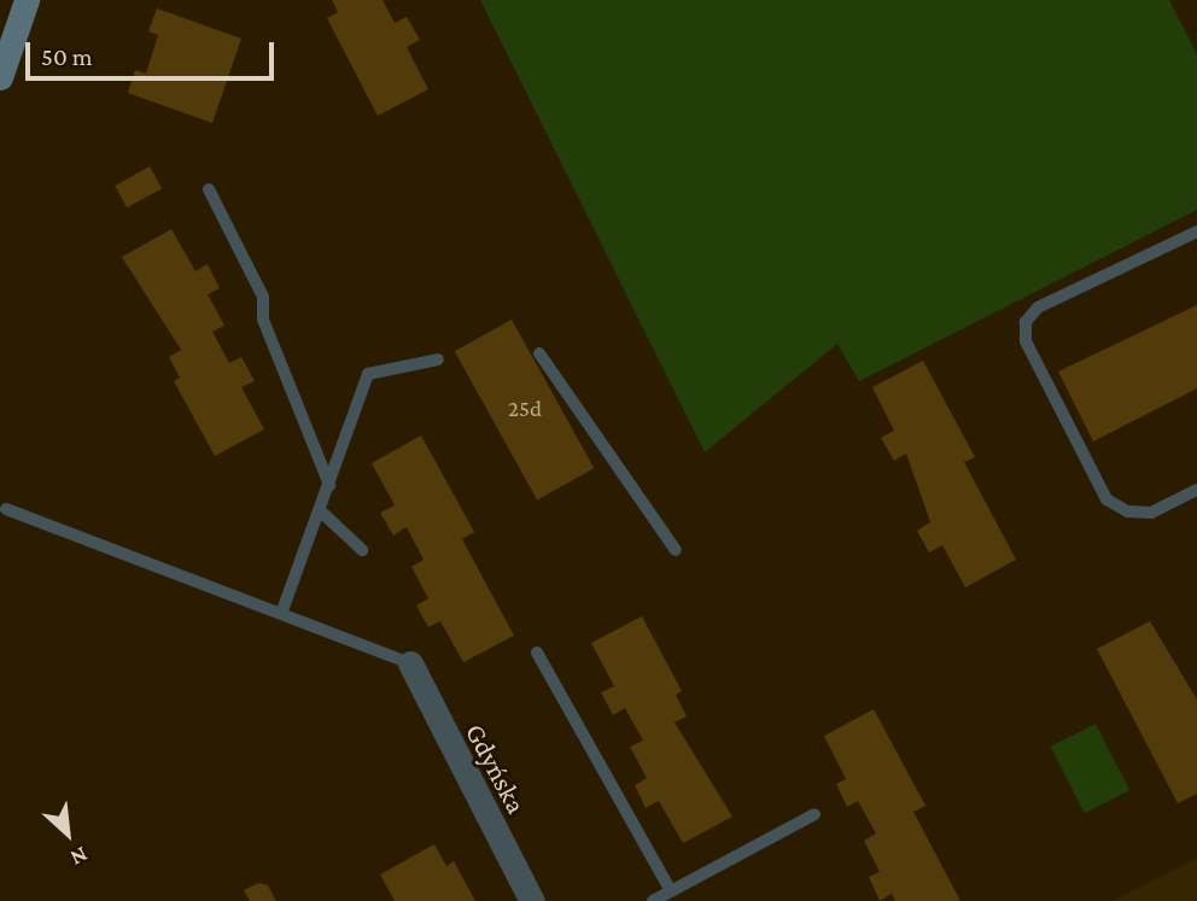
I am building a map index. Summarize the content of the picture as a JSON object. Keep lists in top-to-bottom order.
{
  "streets": {
    "street": ["Gdyńska"]
  },
  "house_numbers": ["25d"],
  "scale_bar": "50 m",
  "north": "bottom right"
}
